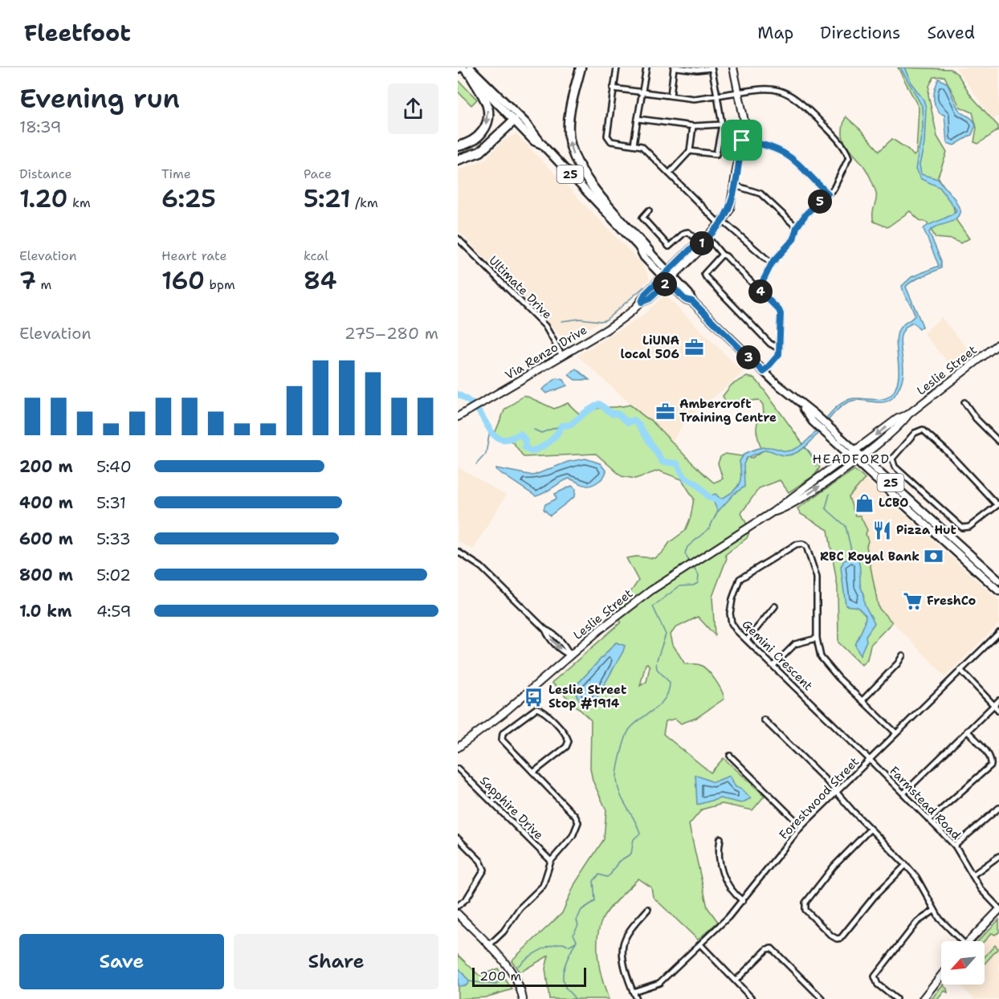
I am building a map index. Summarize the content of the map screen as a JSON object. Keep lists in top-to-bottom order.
{
  "streets": {
    "main road": ["25"],
    "street": [
      "Ultimate Drive",
      "Via Renzo Drive",
      "Leslie Street",
      "Gemini Crescent",
      "Forestwood Street",
      "Farmstead Road",
      "Sapphire Drive"
    ]
  },
  "crossings": [
    ["25", "Via Renzo Drive"],
    ["25", "Leslie Street"],
    ["Ultimate Drive", "Via Renzo Drive"],
    ["Gemini Crescent", "Forestwood Street"],
    ["Gemini Crescent", "Farmstead Road"],
    ["Forestwood Street", "Farmstead Road"]
  ],
  "districts": ["HEADFORD"],
  "places": {
    "office": ["LiUNA local 506", "Ambercroft Training Centre"],
    "shop": ["LCBO"],
    "restaurant": ["Pizza Hut"],
    "bank": ["RBC Royal Bank"],
    "supermarket": ["FreshCo"],
    "bus stop": ["Leslie Street Stop #1914"]
  },
  "scale_bar": "200 m",
  "north": "bottom left",
  "page": {
    "header": "Fleetfoot",
    "nav": ["Map", "Directions", "Saved"],
    "heading": ["Evening run", "18:39"],
    "stats": [
      ["Distance", "1.20 km"],
      ["Time", "6:25"],
      ["Pace", "5:21 /km"],
      ["Elevation", "7 m"],
      ["Heart rate", "160 bpm"],
      ["kcal", "84"]
    ],
    "pins": [
      "5",
      "1",
      "2",
      "4",
      "3"
    ],
    "chart": ["Elevation", "275–280 m"],
    "list": [
      {
        "name": "200 m",
        "note": "5:40"
      },
      {
        "name": "400 m",
        "note": "5:31"
      },
      {
        "name": "600 m",
        "note": "5:33"
      },
      {
        "name": "800 m",
        "note": "5:02"
      },
      {
        "name": "1.0 km",
        "note": "4:59"
      }
    ],
    "buttons": ["Save", "Share"],
    "scale": "200 m"
  }
}
